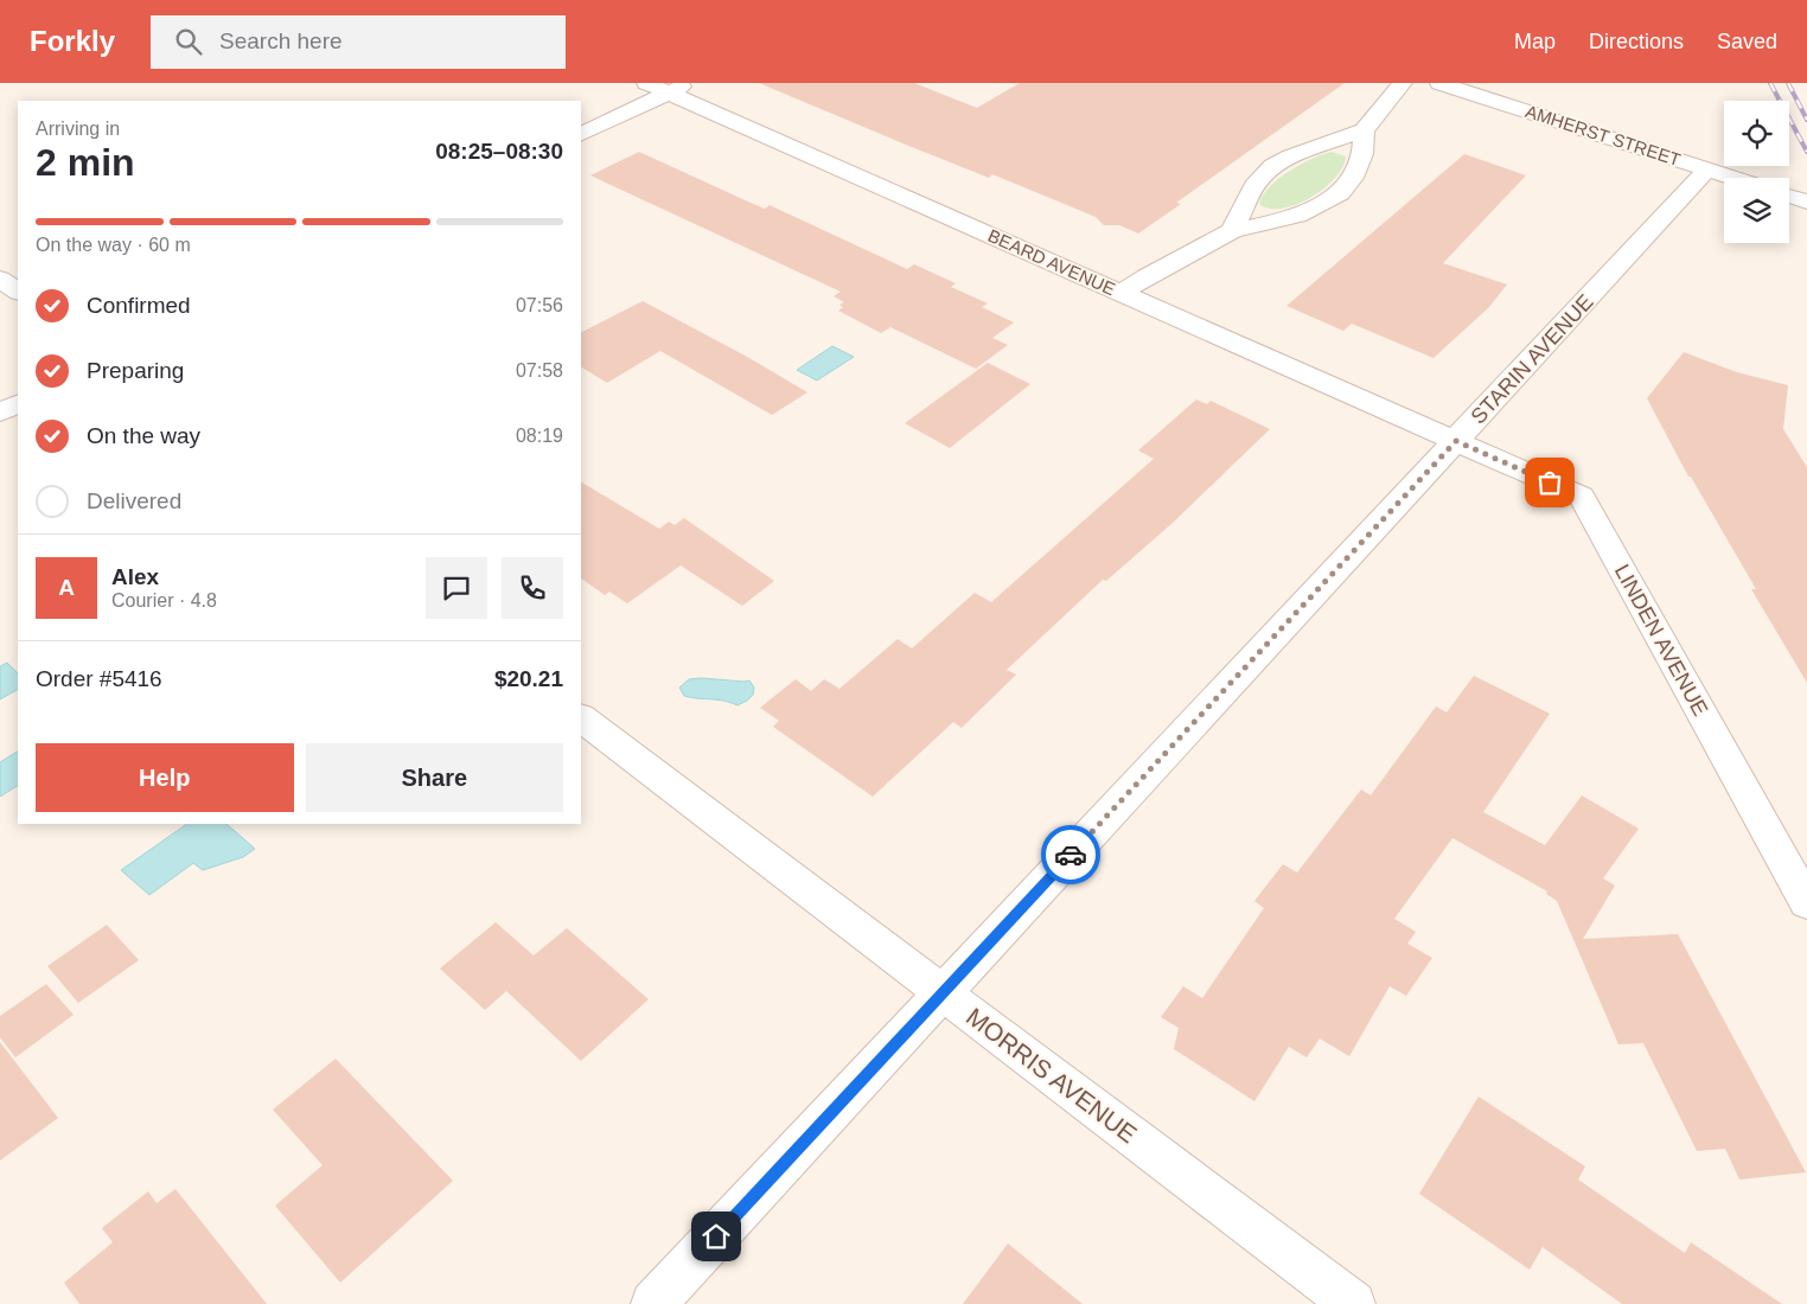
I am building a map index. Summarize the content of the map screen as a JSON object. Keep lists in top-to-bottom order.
{
  "streets": {
    "street": [
      "AMHERST STREET",
      "BEARD AVENUE",
      "STARIN AVENUE",
      "LINDEN AVENUE",
      "MORRIS AVENUE"
    ]
  },
  "crossings": [
    ["AMHERST STREET", "STARIN AVENUE"],
    ["BEARD AVENUE", "STARIN AVENUE"],
    ["BEARD AVENUE", "LINDEN AVENUE"],
    ["STARIN AVENUE", "LINDEN AVENUE"],
    ["STARIN AVENUE", "MORRIS AVENUE"]
  ],
  "page": {
    "header": "Forkly",
    "search": "Search here",
    "nav": ["Map", "Directions", "Saved"],
    "heading": ["2 min", "Arriving in", "08:25–08:30"],
    "panel": [
      "Alex",
      "Courier · 4.8",
      "Order #5416",
      "$20.21"
    ],
    "bar": "On the way · 60 m",
    "list": [
      ["Confirmed", "07:56"],
      ["Preparing", "07:58"],
      ["On the way", "08:19"],
      "Delivered"
    ],
    "round": "A",
    "buttons": ["Help", "Share"]
  }
}
